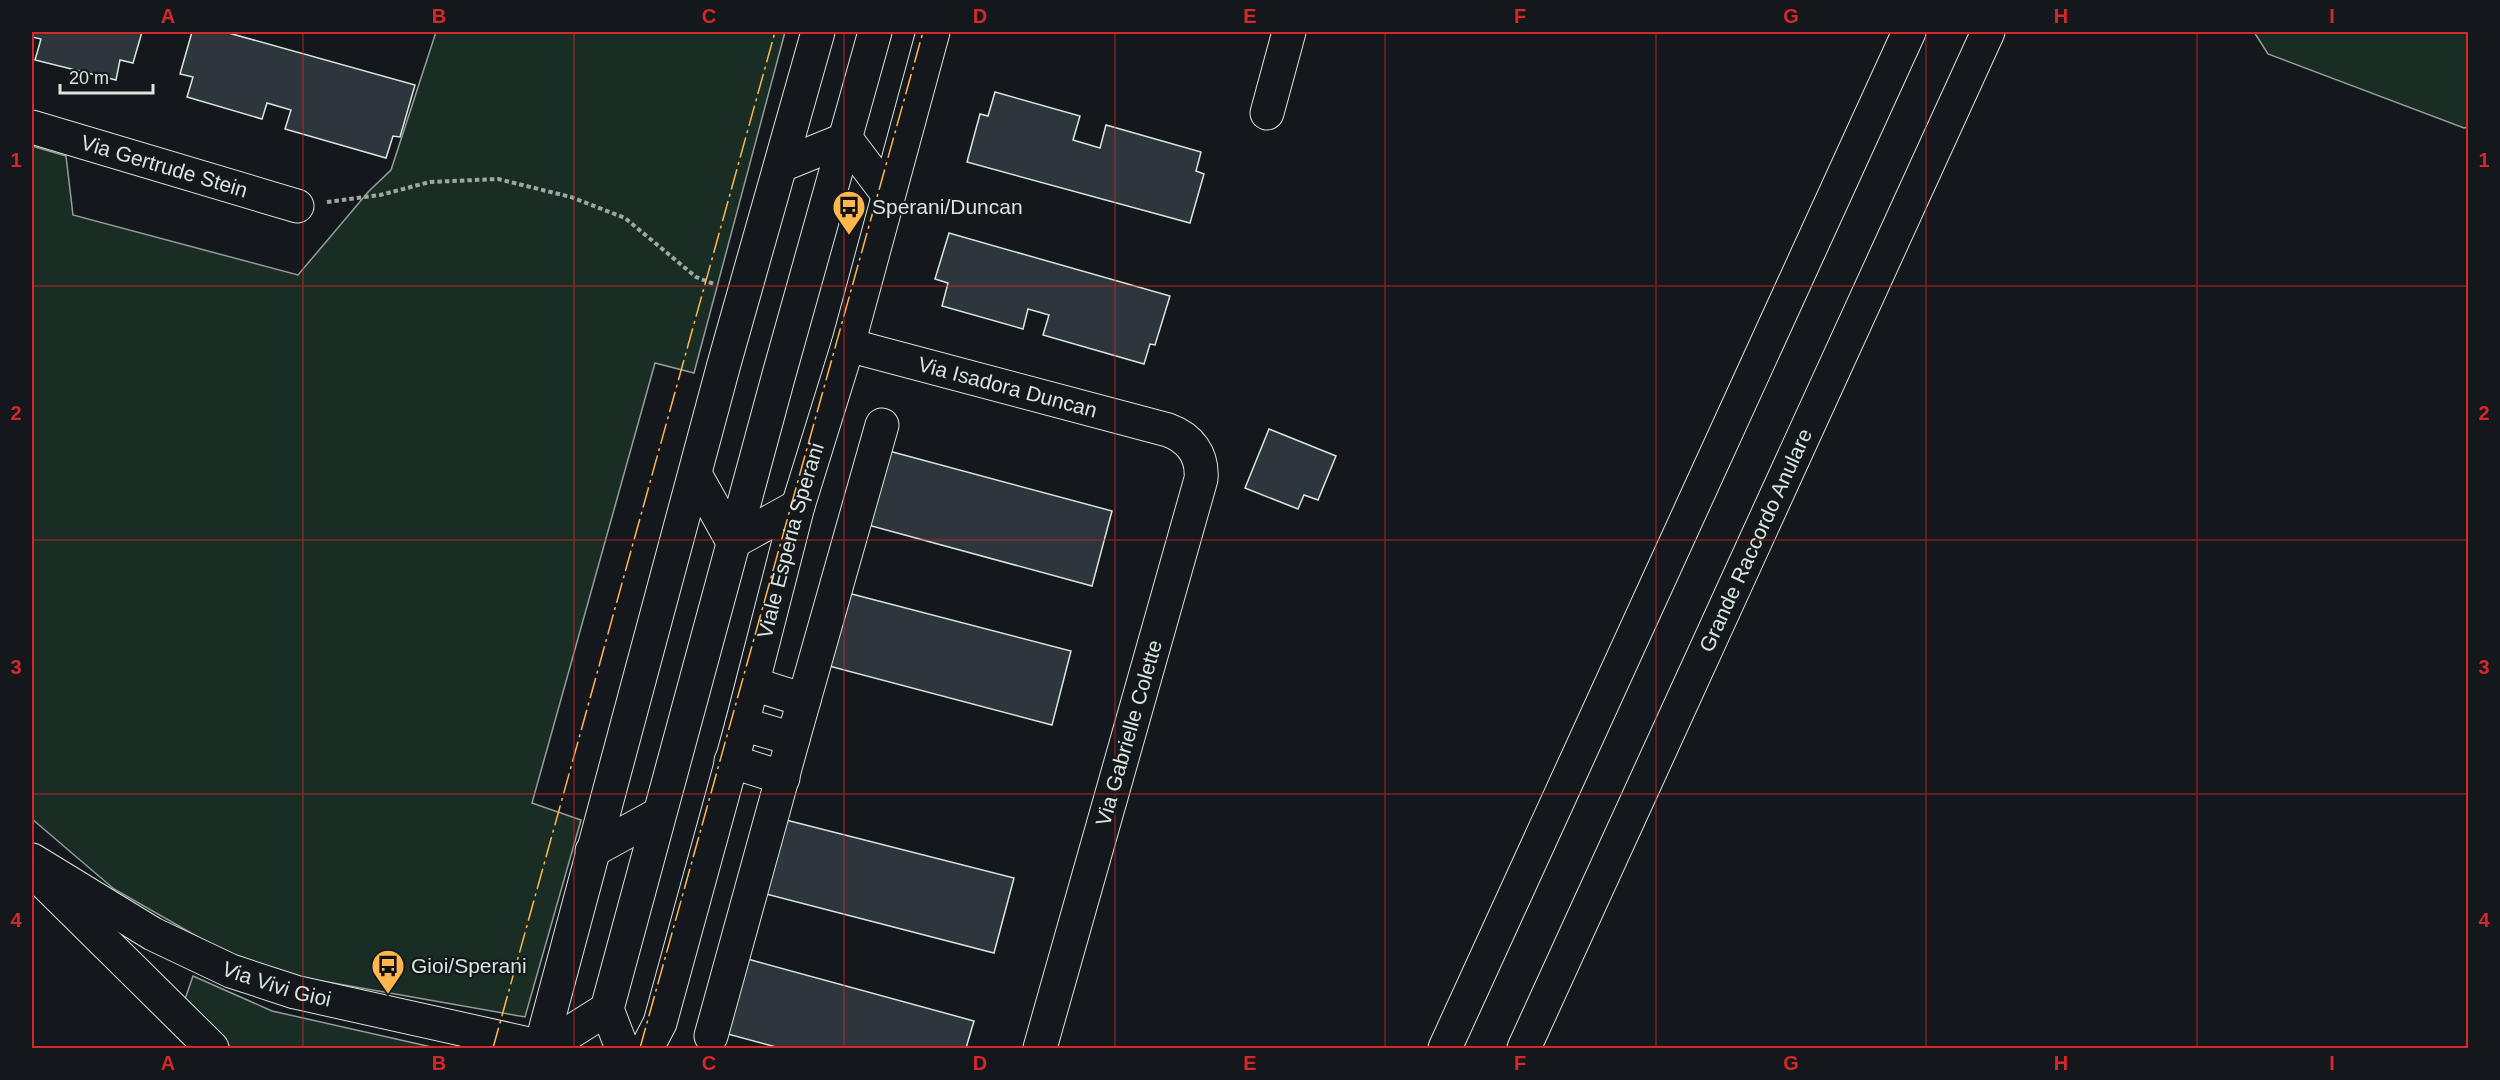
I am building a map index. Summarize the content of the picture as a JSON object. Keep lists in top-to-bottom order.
{
  "streets": {
    "main road": [
      "Via Gertrude Stein",
      "Via Isadora Duncan",
      "Grande Raccordo Anulare",
      "Viale Esperia Sperani",
      "Via Gabrielle Colette",
      "Via Vivi Gioi"
    ]
  },
  "crossings": [
    ["Via Isadora Duncan", "Viale Esperia Sperani"],
    ["Via Isadora Duncan", "Via Gabrielle Colette"]
  ],
  "places": {
    "bus stop": ["Sperani/Duncan", "Gioi/Sperani"]
  },
  "scale_bar": "20 m",
  "grid": {
    "columns": [
      "A",
      "B",
      "C",
      "D",
      "E",
      "F",
      "G",
      "H",
      "I"
    ],
    "rows": [
      "1",
      "2",
      "3",
      "4"
    ]
  }
}
